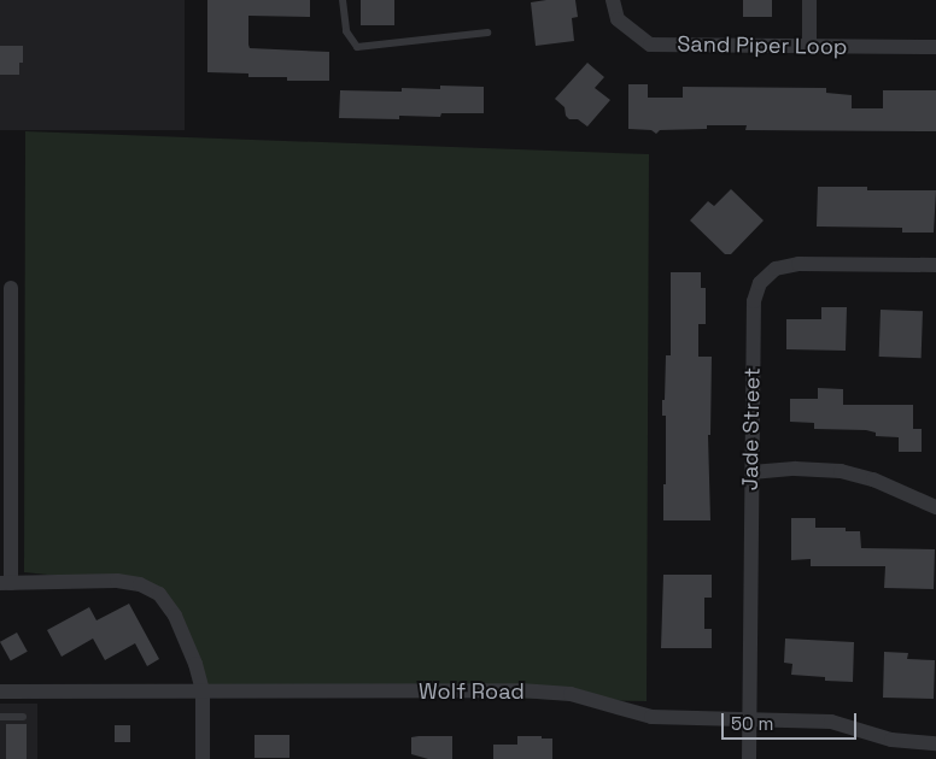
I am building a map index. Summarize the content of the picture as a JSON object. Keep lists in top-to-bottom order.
{
  "streets": {
    "street": ["Sand Piper Loop", "Jade Street", "Wolf Road"]
  },
  "crossings": [
    ["Jade Street", "Wolf Road"]
  ],
  "scale_bar": "50 m"
}
